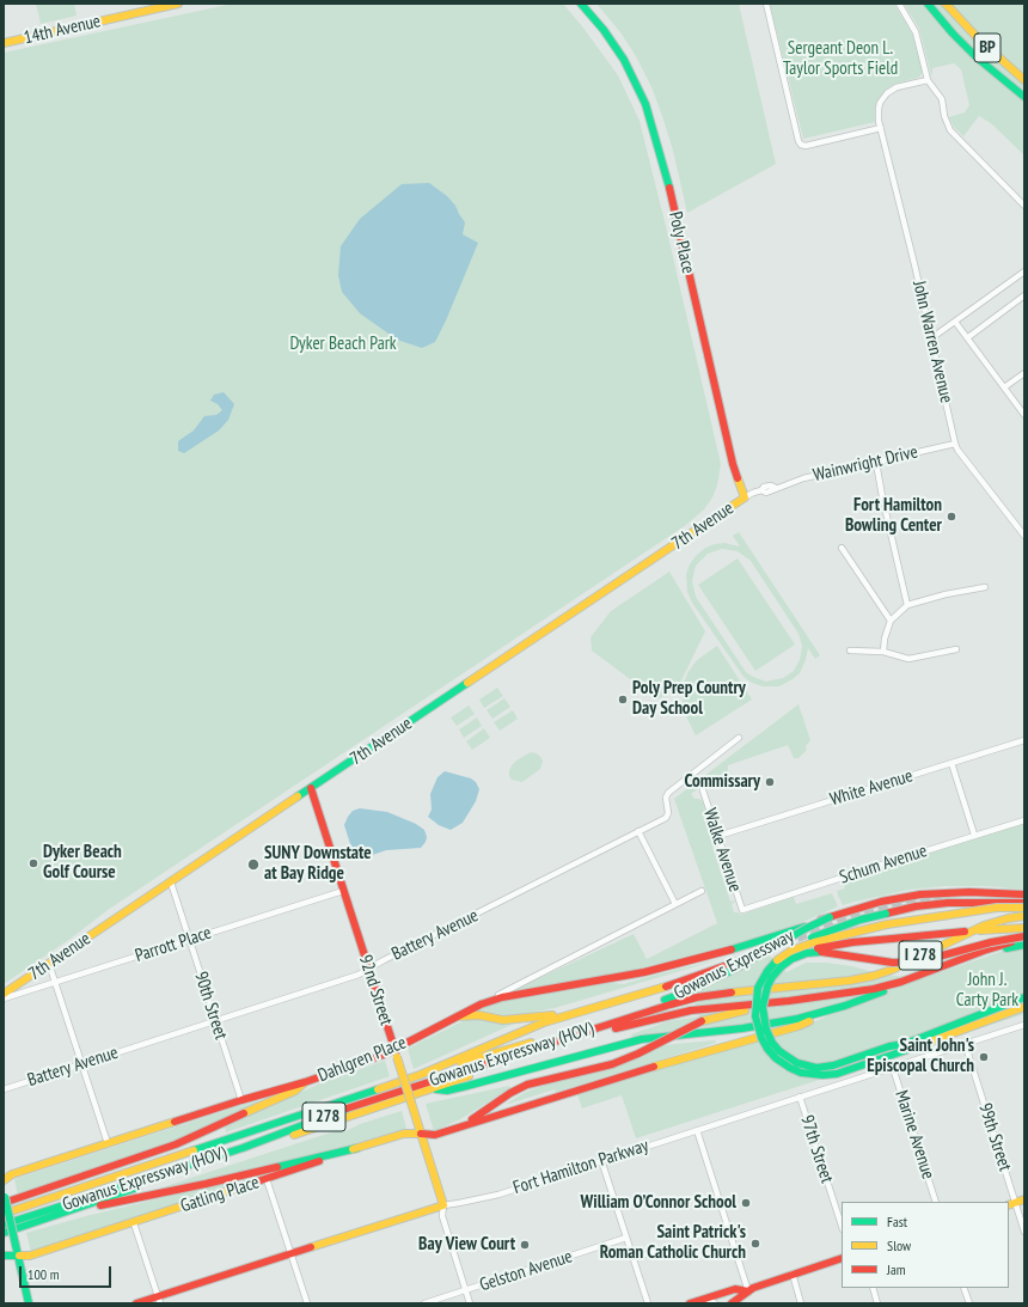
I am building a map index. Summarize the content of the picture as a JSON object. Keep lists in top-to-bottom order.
{
  "streets": {
    "main road": [
      "14th Avenue",
      "BP",
      "Poly Place",
      "7th Avenue",
      "I 278",
      "Gowanus Expressway",
      "92nd Street",
      "Gowanus Expressway (HOV)",
      "Dahlgren Place",
      "Fort Hamilton Parkway",
      "Gatling Place"
    ],
    "street": [
      "John Warren Avenue",
      "Wainwright Drive",
      "White Avenue",
      "Walke Avenue",
      "Schum Avenue",
      "Battery Avenue",
      "Parrott Place",
      "90th Street",
      "Marine Avenue",
      "99th Street",
      "97th Street",
      "Gelston Avenue"
    ]
  },
  "crossings": [
    ["Poly Place", "7th Avenue"],
    ["John Warren Avenue", "Wainwright Drive"],
    ["Wainwright Drive", "7th Avenue"],
    ["7th Avenue", "92nd Street"],
    ["7th Avenue", "90th Street"],
    ["White Avenue", "Walke Avenue"],
    ["Walke Avenue", "Schum Avenue"],
    ["Battery Avenue", "92nd Street"],
    ["Battery Avenue", "90th Street"],
    ["Parrott Place", "92nd Street"],
    ["Parrott Place", "90th Street"],
    ["92nd Street", "Dahlgren Place"],
    ["92nd Street", "Fort Hamilton Parkway"],
    ["92nd Street", "Gatling Place"],
    ["92nd Street", "Gelston Avenue"],
    ["90th Street", "Dahlgren Place"],
    ["Marine Avenue", "Fort Hamilton Parkway"],
    ["99th Street", "Fort Hamilton Parkway"],
    ["97th Street", "Fort Hamilton Parkway"]
  ],
  "parks": ["Sergeant Deon L. Taylor Sports Field", "Dyker Beach Park", "John J. Carty Park"],
  "places": [
    "Fort Hamilton Bowling Center",
    "Poly Prep Country Day School",
    "Commissary",
    "Dyker Beach Golf Course",
    "SUNY Downstate at Bay Ridge",
    "Saint John's Episcopal Church",
    "William O’Connor School",
    "Saint Patrick's Roman Catholic Church",
    "Bay View Court"
  ],
  "legend": ["Fast", "Slow", "Jam"],
  "scale_bar": "100 m"
}
